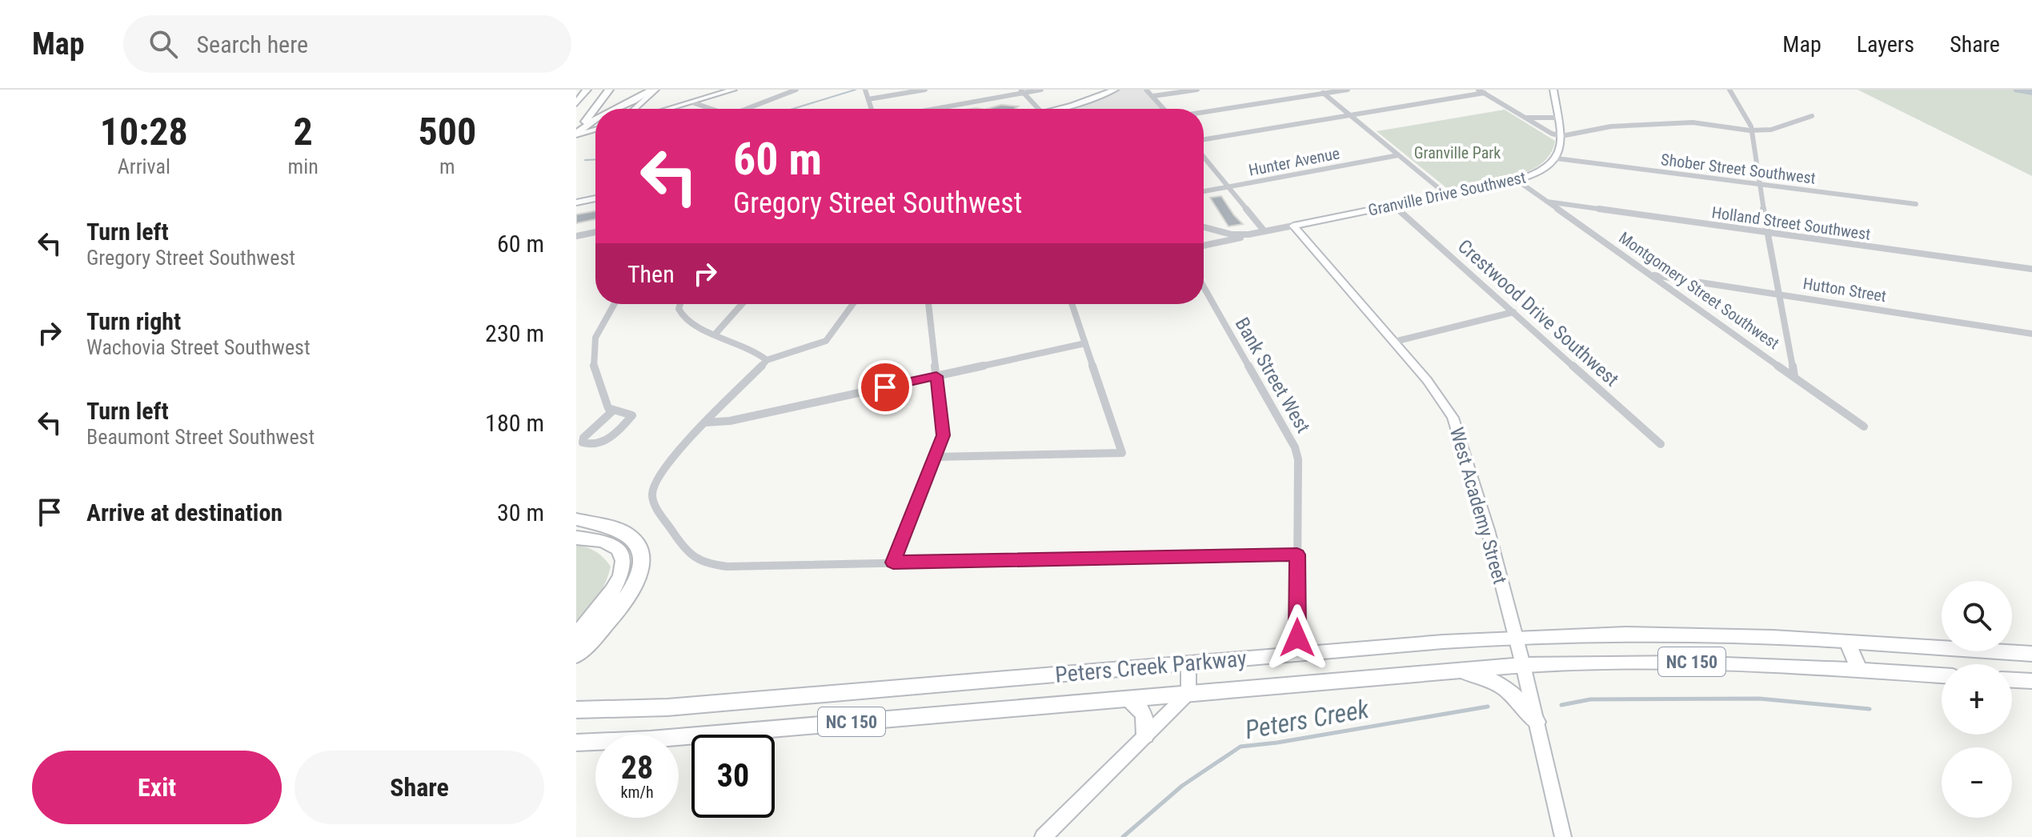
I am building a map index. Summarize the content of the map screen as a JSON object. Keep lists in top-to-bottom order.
{
  "streets": {
    "main road": ["NC 150", "Peters Creek Parkway"],
    "street": [
      "Hunter Avenue",
      "Shober Street Southwest",
      "Granville Drive Southwest",
      "Holland Street Southwest",
      "Hutton Street",
      "Montgomery Street Southwest",
      "Crestwood Drive Southwest",
      "Bank Street West",
      "West Academy Street"
    ]
  },
  "crossings": [
    ["Shober Street Southwest", "Granville Drive Southwest"],
    ["Granville Drive Southwest", "Montgomery Street Southwest"],
    ["Granville Drive Southwest", "Crestwood Drive Southwest"],
    ["Granville Drive Southwest", "West Academy Street"],
    ["Holland Street Southwest", "Montgomery Street Southwest"],
    ["Hutton Street", "Montgomery Street Southwest"],
    ["Bank Street West", "Peters Creek Parkway"],
    ["West Academy Street", "Peters Creek Parkway"]
  ],
  "water": ["Peters Creek"],
  "parks": ["Granville Park"],
  "page": {
    "header": "Map",
    "search": "Search here",
    "nav": ["Map", "Layers", "Share"],
    "eta": [
      "10:28",
      "Arrival",
      "2",
      "min",
      "500",
      "m"
    ],
    "turn": ["60 m", "Gregory Street Southwest"],
    "list": [
      {
        "name": "Turn left",
        "note": "Gregory Street Southwest",
        "value": "60 m"
      },
      {
        "name": "Turn right",
        "note": "Wachovia Street Southwest",
        "value": "230 m"
      },
      {
        "name": "Turn left",
        "note": "Beaumont Street Southwest",
        "value": "180 m"
      },
      {
        "name": "Arrive at destination",
        "value": "30 m"
      }
    ],
    "then": "Then",
    "map_buttons": ["+", "−"],
    "speed": "28 km/h",
    "limit": "30",
    "buttons": ["Exit", "Share"]
  }
}
